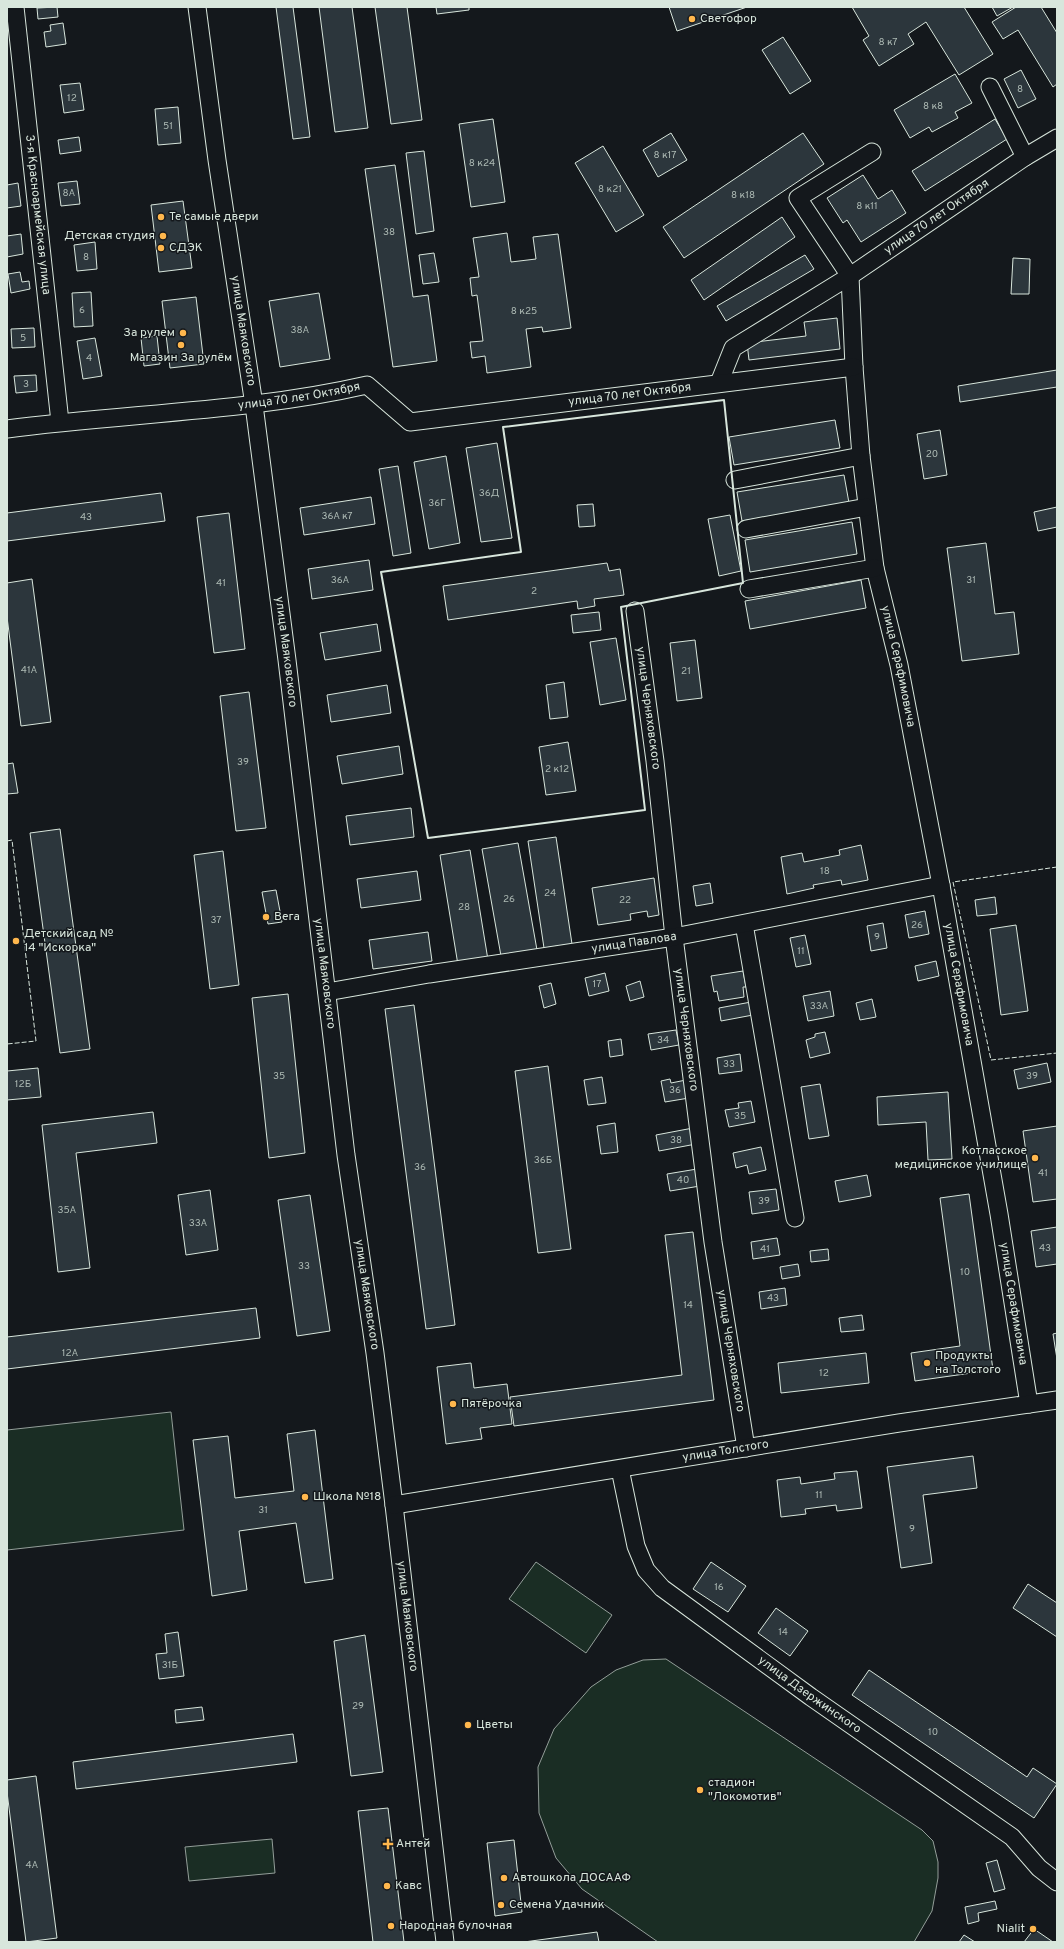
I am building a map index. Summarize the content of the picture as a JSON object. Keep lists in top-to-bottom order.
{
  "streets": {
    "street": [
      "3-я Красноармейская улица",
      "улица 70 лет Октября",
      "улица Маяковского",
      "улица Серафимовича",
      "улица Черняховского",
      "улица Павлова",
      "улица Толстого",
      "улица Дзержинского"
    ]
  },
  "crossings": [
    ["3-я Красноармейская улица", "улица 70 лет Октября"],
    ["улица 70 лет Октября", "улица Маяковского"],
    ["улица 70 лет Октября", "улица Серафимовича"],
    ["улица Маяковского", "улица Павлова"],
    ["улица Маяковского", "улица Толстого"],
    ["улица Серафимовича", "улица Павлова"],
    ["улица Серафимовича", "улица Толстого"],
    ["улица Черняховского", "улица Павлова"],
    ["улица Черняховского", "улица Толстого"],
    ["улица Толстого", "улица Дзержинского"]
  ],
  "places": {
    "other": [
      "Светофор",
      "Те самые двери",
      "Детская студия",
      "СДЭК",
      "За рулем",
      "Магазин За рулём",
      "Вега",
      "Детский сад № 14 \"Искорка\"",
      "Котласское медицинское училище",
      "Продукты на Толстого",
      "Пятёрочка",
      "Школа №18",
      "Цветы",
      "стадион \"Локомотив\"",
      "Автошкола ДОСААФ",
      "Кавс",
      "Семена Удачник",
      "Народная булочная",
      "Nialit"
    ],
    "health": ["Антей"]
  },
  "house_numbers": [
    "8 к7",
    "8",
    "12",
    "8 к8",
    "51",
    "8 к17",
    "8 к24",
    "8 к21",
    "8А",
    "8 к18",
    "8 к11",
    "38",
    "8",
    "6",
    "8 к25",
    "38А",
    "5",
    "4",
    "3",
    "20",
    "36Д",
    "36Г",
    "36А к7",
    "43",
    "36А",
    "31",
    "41",
    "2",
    "41А",
    "21",
    "39",
    "2 к12",
    "18",
    "24",
    "26",
    "22",
    "28",
    "37",
    "26",
    "9",
    "11",
    "17",
    "33А",
    "34",
    "33",
    "35",
    "39",
    "12Б",
    "36",
    "35",
    "38",
    "36Б",
    "36",
    "41",
    "40",
    "39",
    "35А",
    "33А",
    "43",
    "41",
    "33",
    "10",
    "43",
    "14",
    "12А",
    "12",
    "11",
    "31",
    "9",
    "16",
    "14",
    "31Б",
    "29",
    "10",
    "4А"
  ]
}
